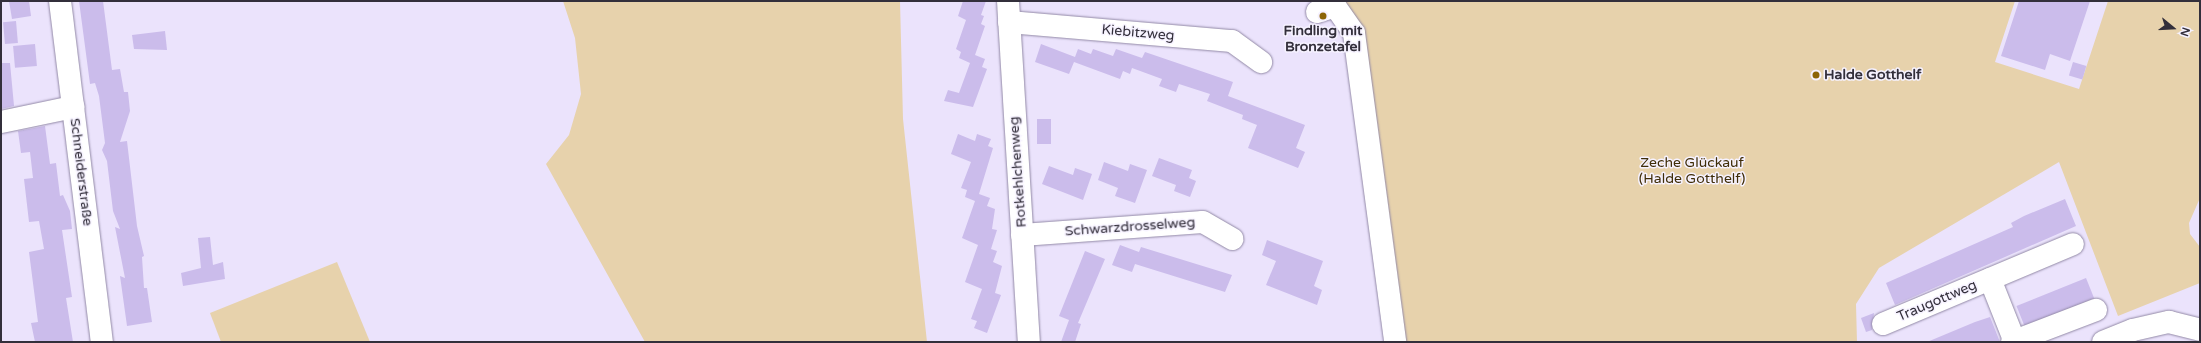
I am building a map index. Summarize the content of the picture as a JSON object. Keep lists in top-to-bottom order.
{
  "streets": {
    "street": [
      "Kiebitzweg",
      "Schneiderstraße",
      "Rotkehlchenweg",
      "Schwarzdrosselweg",
      "Traugottweg"
    ]
  },
  "crossings": [
    ["Kiebitzweg", "Rotkehlchenweg"],
    ["Rotkehlchenweg", "Schwarzdrosselweg"]
  ],
  "parks": ["Zeche Glückauf (Halde Gotthelf)"],
  "places": ["Findling mit Bronzetafel", "Halde Gotthelf"],
  "north": "right"
}
